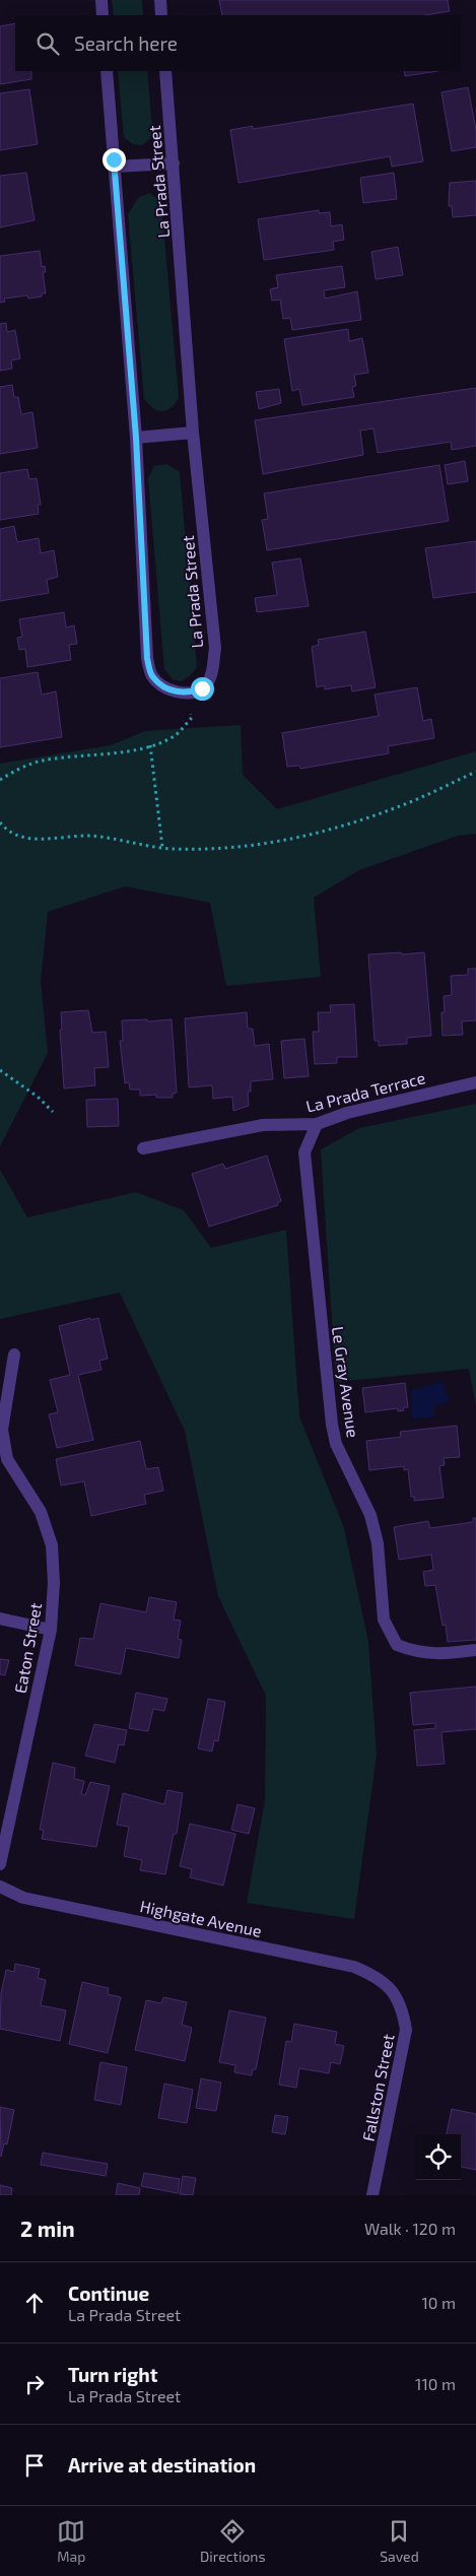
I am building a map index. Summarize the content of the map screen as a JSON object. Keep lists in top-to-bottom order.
{
  "streets": {
    "street": [
      "La Prada Street",
      "La Prada Terrace",
      "Le Gray Avenue",
      "Eaton Street",
      "Highgate Avenue",
      "Fallston Street"
    ]
  },
  "crossings": [
    ["La Prada Terrace", "Le Gray Avenue"],
    ["Highgate Avenue", "Fallston Street"]
  ],
  "page": {
    "search": "Search here",
    "heading": ["2 min", "Walk · 120 m"],
    "list": [
      ["Continue", "La Prada Street", "10 m"],
      ["Turn right", "La Prada Street", "110 m"],
      "Arrive at destination"
    ],
    "nav": ["Map", "Directions", "Saved"]
  }
}
